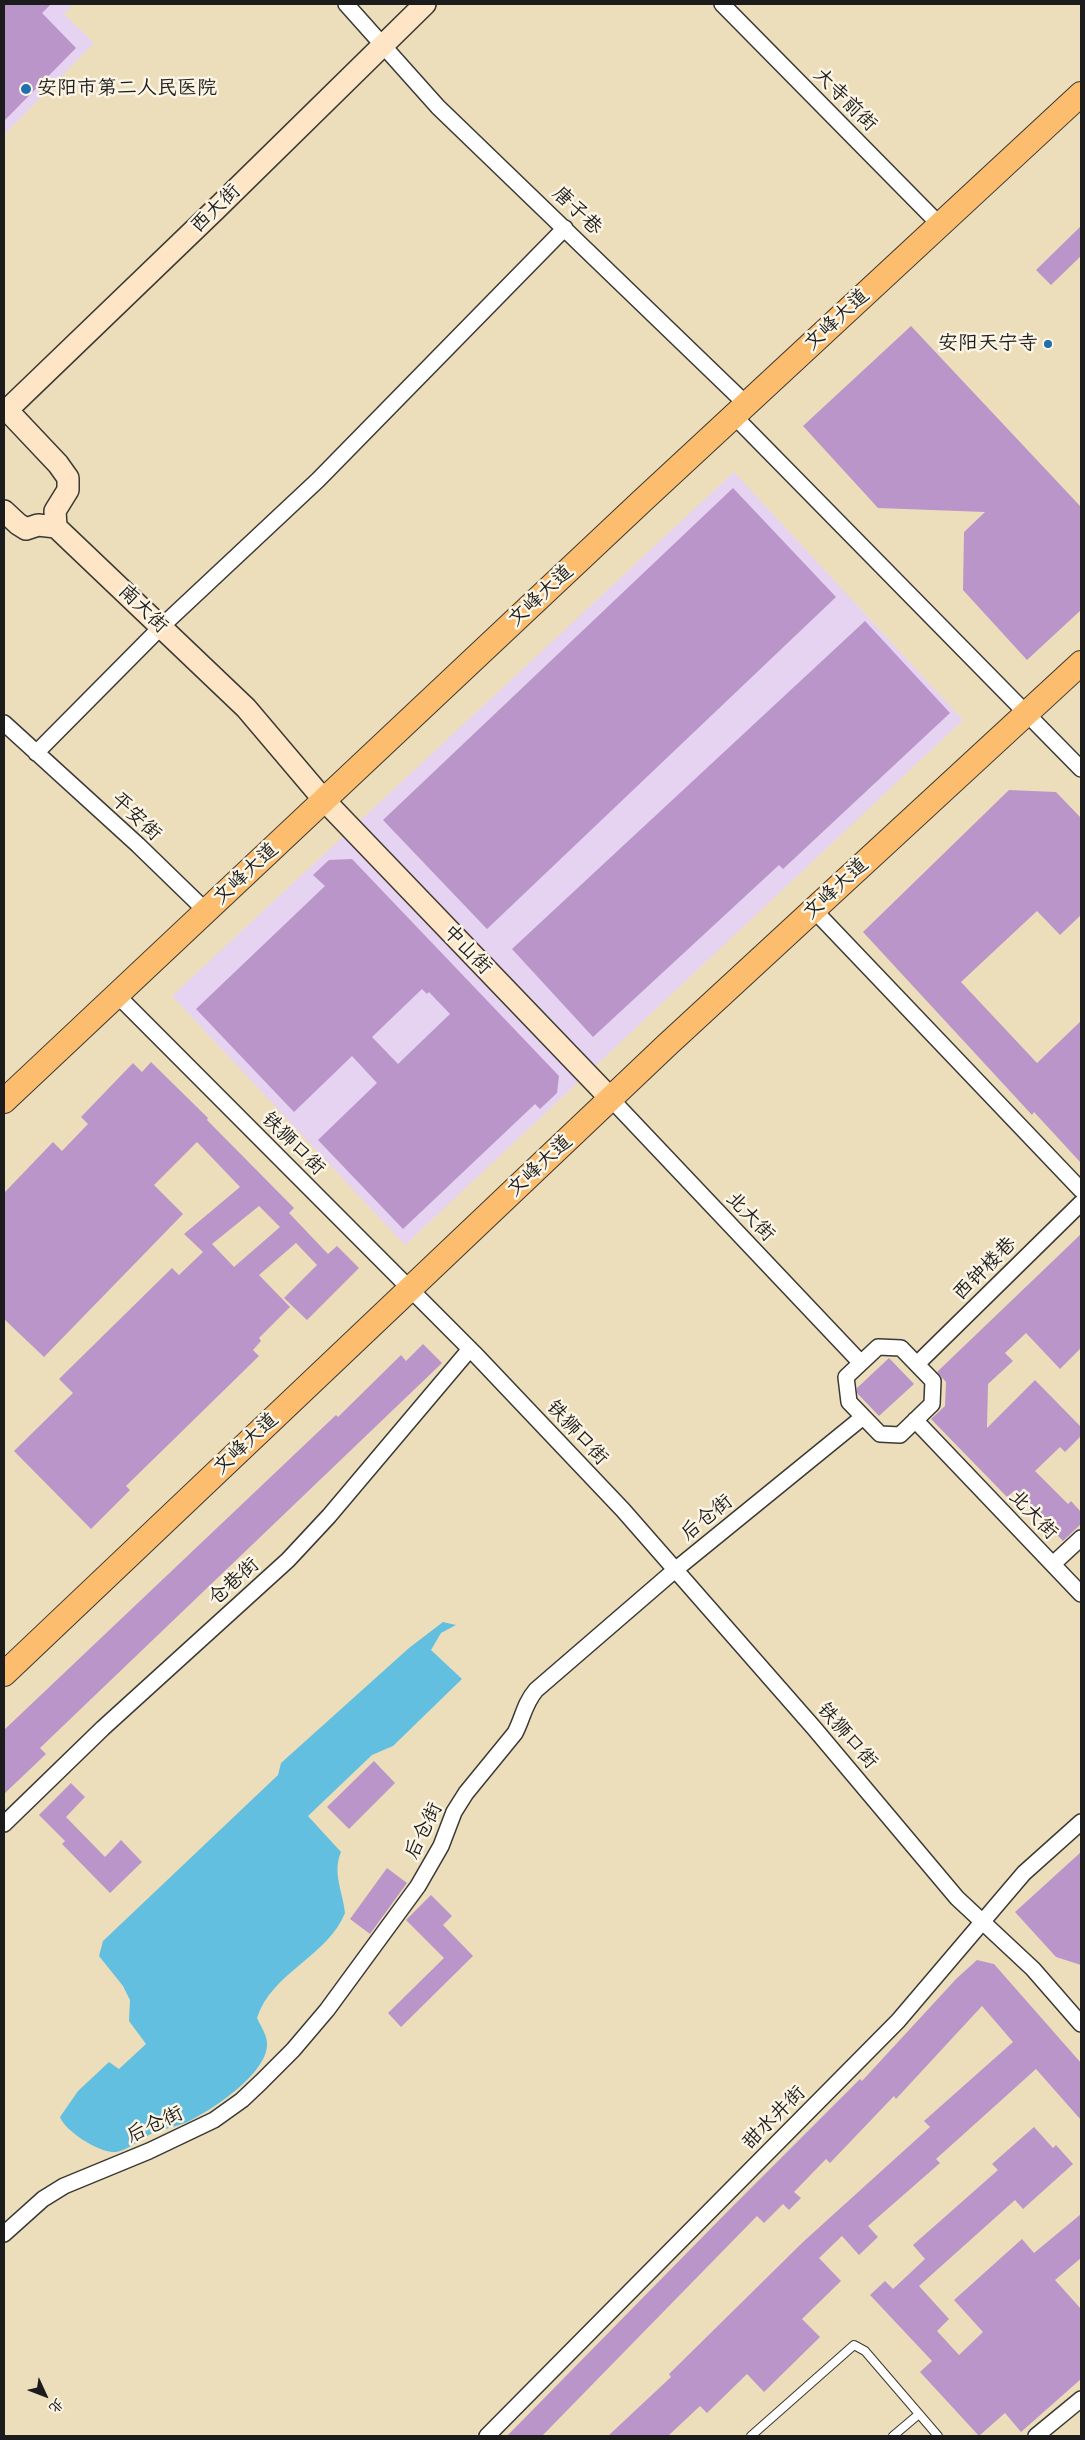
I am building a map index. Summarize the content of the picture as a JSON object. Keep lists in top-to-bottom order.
{
  "streets": {
    "main road": ["文峰大道"],
    "street": [
      "大寺前街",
      "西大街",
      "唐子巷",
      "南大街",
      "平安街",
      "中山街",
      "铁狮口街",
      "北大街",
      "西钟楼巷",
      "后仓街",
      "仓巷街",
      "甜水井街"
    ]
  },
  "crossings": [
    ["大寺前街", "文峰大道"],
    ["西大街", "唐子巷"],
    ["唐子巷", "文峰大道"],
    ["文峰大道", "南大街"],
    ["文峰大道", "平安街"],
    ["文峰大道", "中山街"],
    ["文峰大道", "铁狮口街"],
    ["文峰大道", "北大街"],
    ["南大街", "中山街"],
    ["中山街", "北大街"],
    ["铁狮口街", "后仓街"],
    ["铁狮口街", "仓巷街"],
    ["铁狮口街", "甜水井街"],
    ["北大街", "西钟楼巷"],
    ["北大街", "后仓街"],
    ["西钟楼巷", "后仓街"]
  ],
  "places": ["安阳市第二人民医院", "安阳天宁寺"],
  "north": "bottom right"
}
